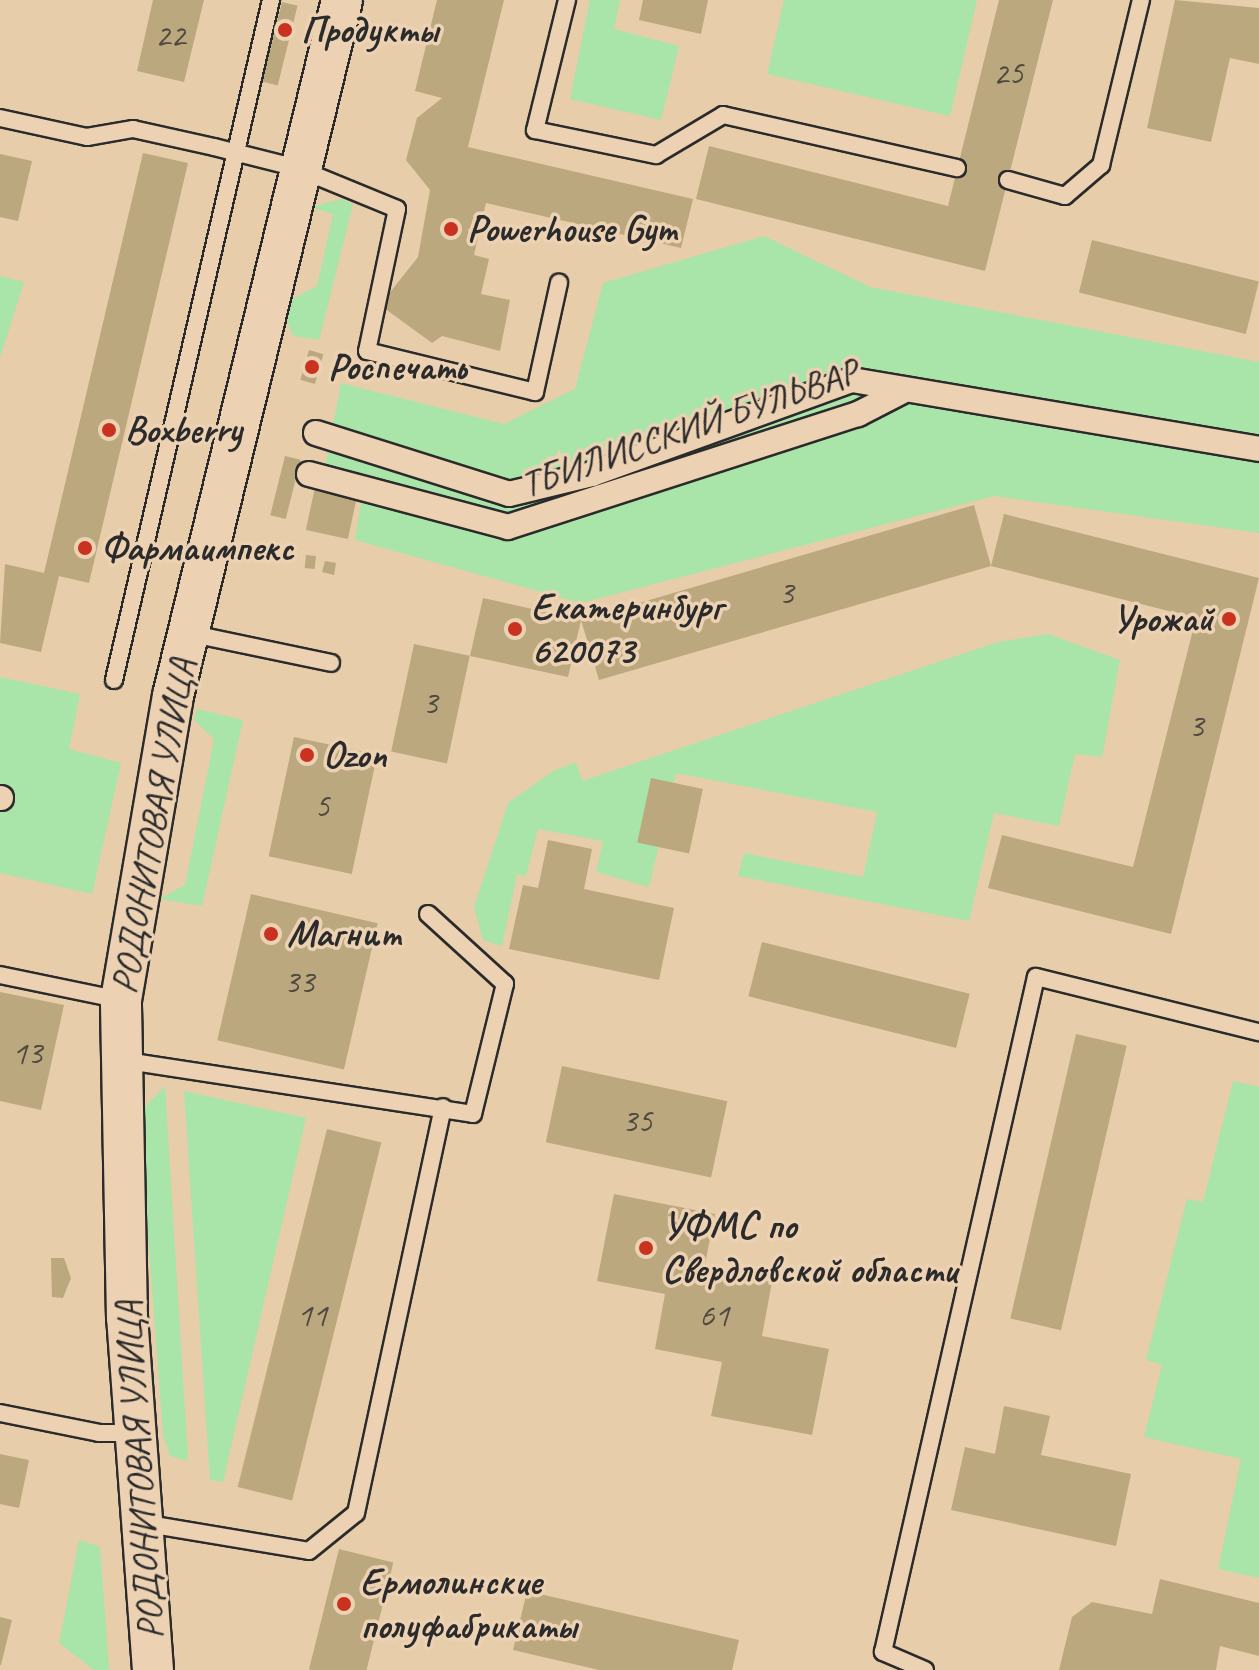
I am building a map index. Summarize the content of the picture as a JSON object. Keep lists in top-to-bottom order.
{
  "streets": {
    "street": ["ТБИЛИССКИЙ БУЛЬВАР", "РОДОНИТОВАЯ УЛИЦА"]
  },
  "places": [
    "Продукты",
    "Powerhouse Gym",
    "Роспечать",
    "Boxberry",
    "Фармаимпекс",
    "Урожай",
    "Екатеринбург 620073",
    "Ozon",
    "Магнит",
    "УФМС по Свердловской области",
    "Ермолинские полуфабрикаты"
  ],
  "house_numbers": [
    "22",
    "25",
    "3",
    "3",
    "3",
    "5",
    "33",
    "13",
    "35",
    "11",
    "61"
  ]
}
